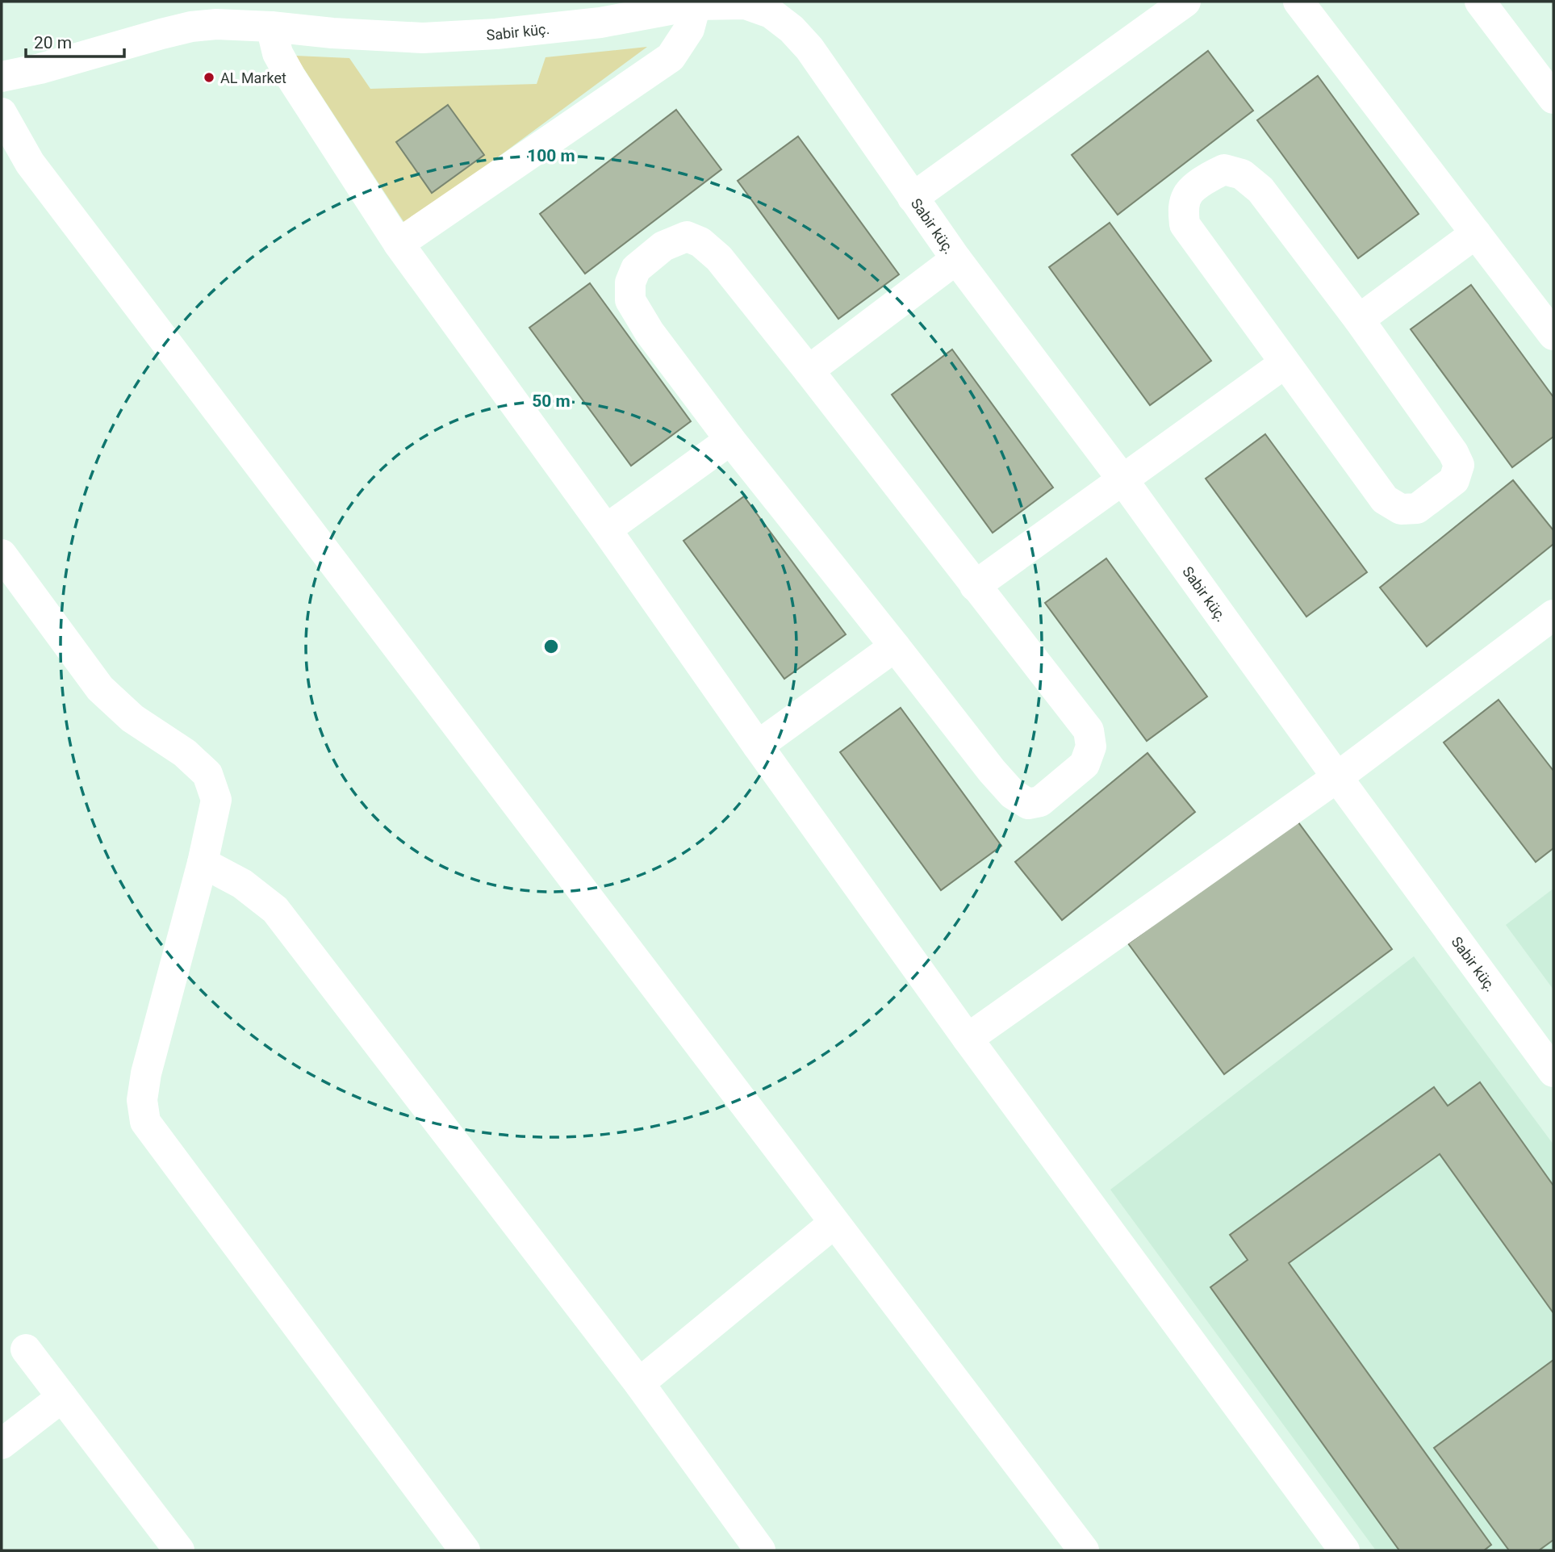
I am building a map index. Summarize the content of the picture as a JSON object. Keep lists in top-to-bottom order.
{
  "streets": {
    "street": ["Sabir küç."]
  },
  "places": ["AL Market"],
  "scale_bar": "20 m",
  "rings": ["100 m", "50 m"]
}
